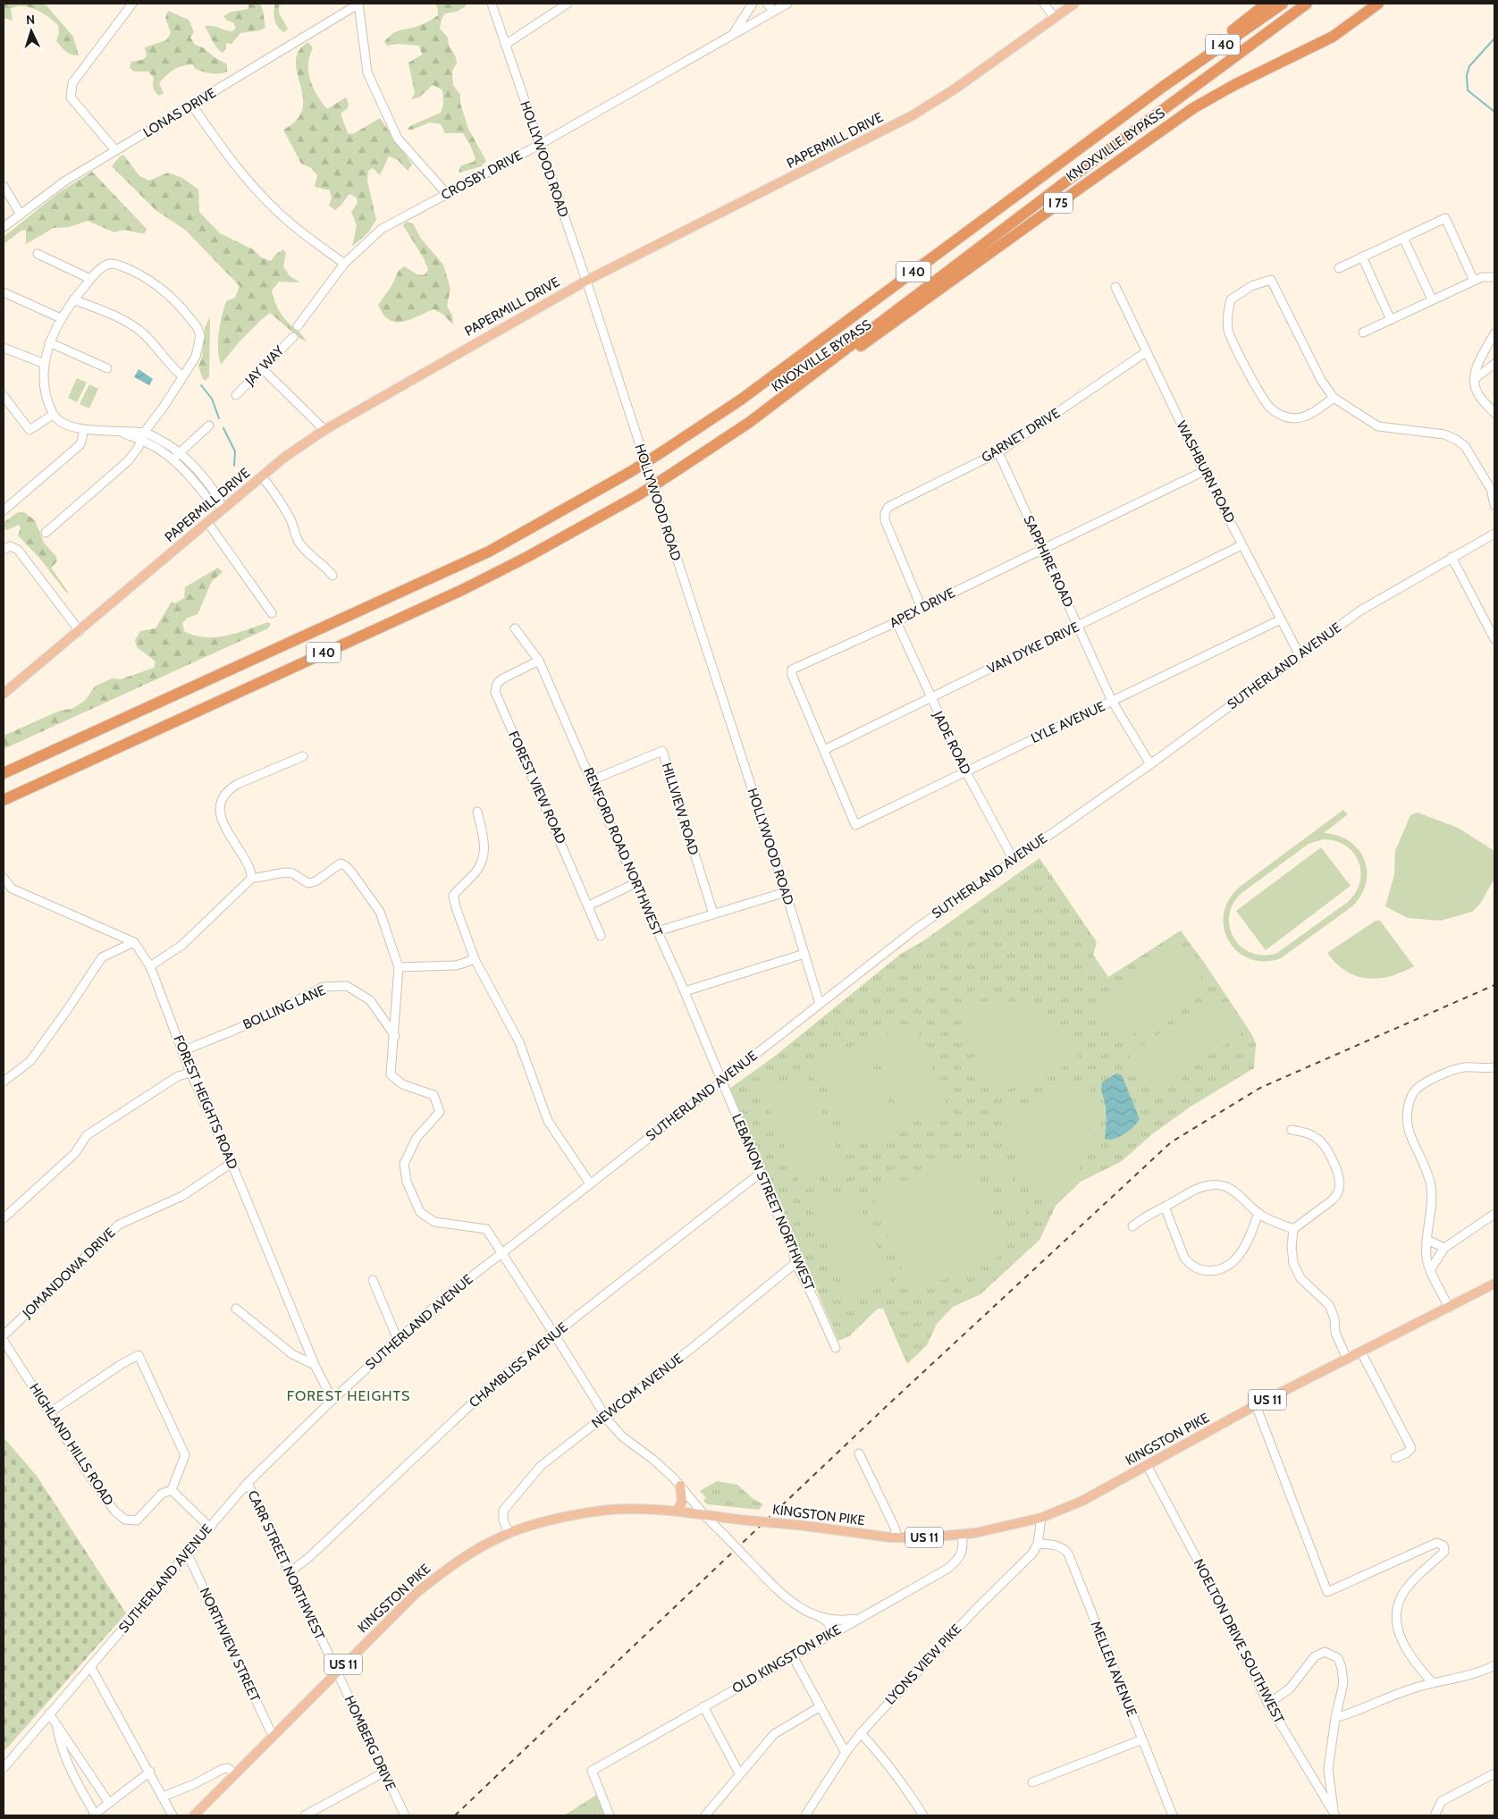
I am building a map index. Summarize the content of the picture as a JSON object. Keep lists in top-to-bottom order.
{
  "streets": {
    "highway": ["I 40", "KNOXVILLE BYPASS", "I 75"],
    "main road": ["PAPERMILL DRIVE", "US 11", "KINGSTON PIKE"],
    "street": [
      "LONAS DRIVE",
      "HOLLYWOOD ROAD",
      "CROSBY DRIVE",
      "JAY WAY",
      "GARNET DRIVE",
      "WASHBURN ROAD",
      "SAPPHIRE ROAD",
      "APEX DRIVE",
      "VAN DYKE DRIVE",
      "SUTHERLAND AVENUE",
      "LYLE AVENUE",
      "JADE ROAD",
      "FOREST VIEW ROAD",
      "HILLVIEW ROAD",
      "RENFORD ROAD NORTHWEST",
      "BOLLING LANE",
      "FOREST HEIGHTS ROAD",
      "LEBANON STREET NORTHWEST",
      "JOMANDOWA DRIVE",
      "CHAMBLISS AVENUE",
      "NEWCOM AVENUE",
      "HIGHLAND HILLS ROAD",
      "CARR STREET NORTHWEST",
      "NOELTON DRIVE SOUTHWEST",
      "NORTHVIEW STREET",
      "OLD KINGSTON PIKE",
      "LYONS VIEW PIKE",
      "MELLEN AVENUE",
      "HOMBERG DRIVE"
    ]
  },
  "crossings": [
    ["I 40", "KNOXVILLE BYPASS"],
    ["PAPERMILL DRIVE", "HOLLYWOOD ROAD"],
    ["HOLLYWOOD ROAD", "CROSBY DRIVE"],
    ["HOLLYWOOD ROAD", "SUTHERLAND AVENUE"],
    ["GARNET DRIVE", "WASHBURN ROAD"],
    ["GARNET DRIVE", "SAPPHIRE ROAD"],
    ["GARNET DRIVE", "APEX DRIVE"],
    ["WASHBURN ROAD", "APEX DRIVE"],
    ["WASHBURN ROAD", "VAN DYKE DRIVE"],
    ["WASHBURN ROAD", "SUTHERLAND AVENUE"],
    ["WASHBURN ROAD", "LYLE AVENUE"],
    ["SAPPHIRE ROAD", "APEX DRIVE"],
    ["SAPPHIRE ROAD", "VAN DYKE DRIVE"],
    ["SAPPHIRE ROAD", "SUTHERLAND AVENUE"],
    ["SAPPHIRE ROAD", "LYLE AVENUE"],
    ["APEX DRIVE", "VAN DYKE DRIVE"],
    ["APEX DRIVE", "LYLE AVENUE"],
    ["APEX DRIVE", "JADE ROAD"],
    ["VAN DYKE DRIVE", "JADE ROAD"],
    ["SUTHERLAND AVENUE", "JADE ROAD"],
    ["SUTHERLAND AVENUE", "RENFORD ROAD NORTHWEST"],
    ["SUTHERLAND AVENUE", "FOREST HEIGHTS ROAD"],
    ["SUTHERLAND AVENUE", "LEBANON STREET NORTHWEST"],
    ["SUTHERLAND AVENUE", "CARR STREET NORTHWEST"],
    ["SUTHERLAND AVENUE", "NORTHVIEW STREET"],
    ["LYLE AVENUE", "JADE ROAD"],
    ["FOREST VIEW ROAD", "RENFORD ROAD NORTHWEST"],
    ["HILLVIEW ROAD", "RENFORD ROAD NORTHWEST"],
    ["RENFORD ROAD NORTHWEST", "LEBANON STREET NORTHWEST"],
    ["BOLLING LANE", "FOREST HEIGHTS ROAD"],
    ["FOREST HEIGHTS ROAD", "JOMANDOWA DRIVE"],
    ["LEBANON STREET NORTHWEST", "CHAMBLISS AVENUE"],
    ["LEBANON STREET NORTHWEST", "NEWCOM AVENUE"],
    ["CHAMBLISS AVENUE", "CARR STREET NORTHWEST"],
    ["NEWCOM AVENUE", "KINGSTON PIKE"],
    ["KINGSTON PIKE", "CARR STREET NORTHWEST"],
    ["KINGSTON PIKE", "NOELTON DRIVE SOUTHWEST"],
    ["KINGSTON PIKE", "NORTHVIEW STREET"],
    ["KINGSTON PIKE", "OLD KINGSTON PIKE"],
    ["KINGSTON PIKE", "LYONS VIEW PIKE"],
    ["KINGSTON PIKE", "HOMBERG DRIVE"],
    ["CARR STREET NORTHWEST", "HOMBERG DRIVE"],
    ["LYONS VIEW PIKE", "MELLEN AVENUE"]
  ],
  "districts": ["FOREST HEIGHTS"],
  "north": "top"
}
